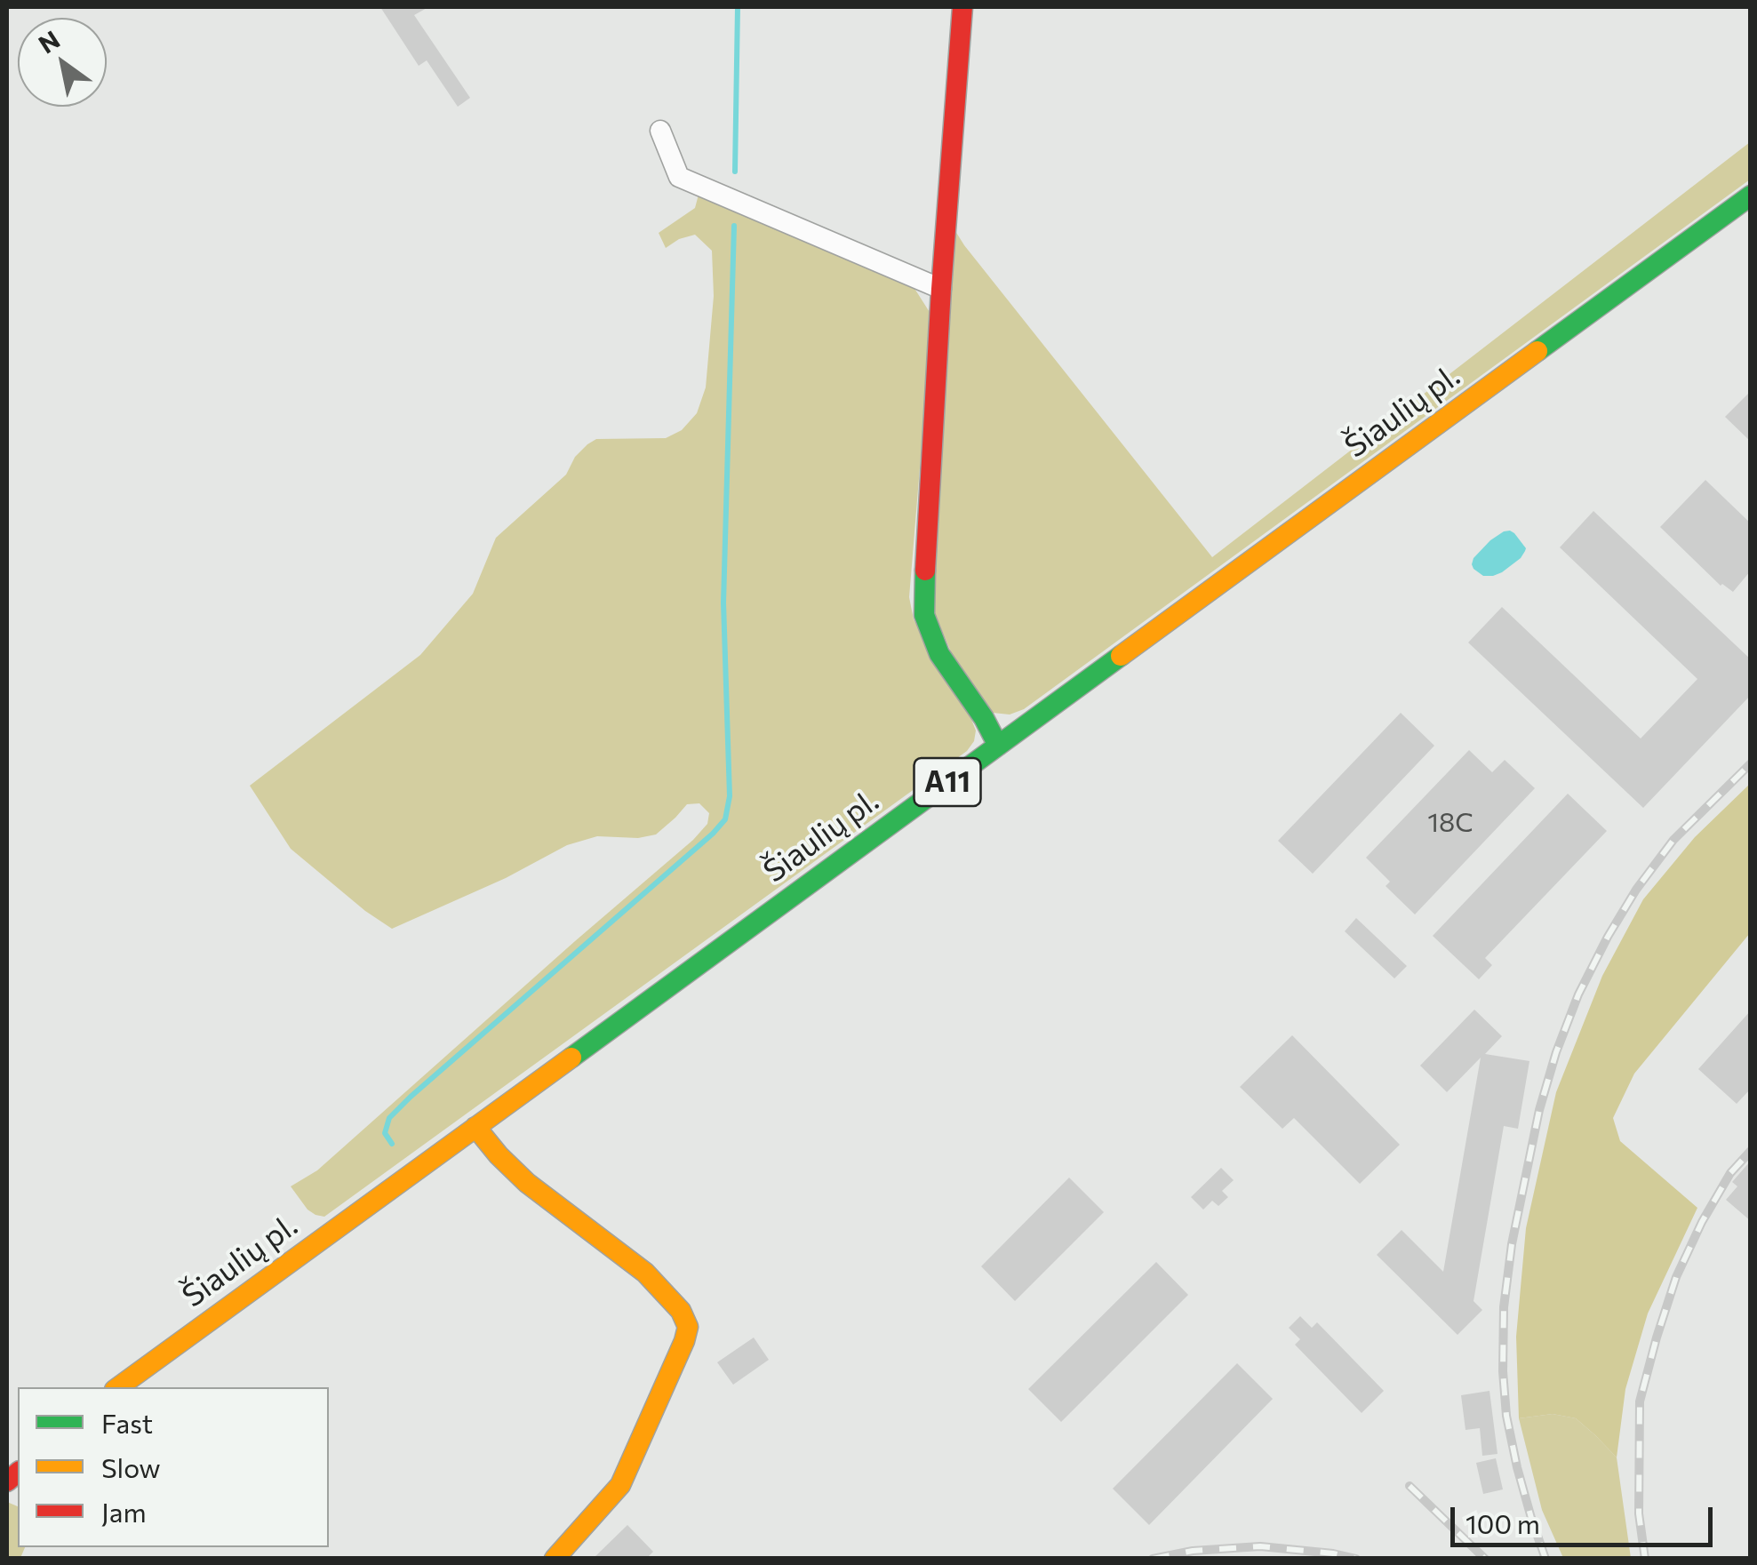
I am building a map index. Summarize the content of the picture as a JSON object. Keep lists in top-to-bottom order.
{
  "streets": {
    "main road": ["Šiaulių pl.", "A11"]
  },
  "house_numbers": ["18C"],
  "legend": ["Fast", "Slow", "Jam"],
  "scale_bar": "100 m",
  "north": "top left"
}
